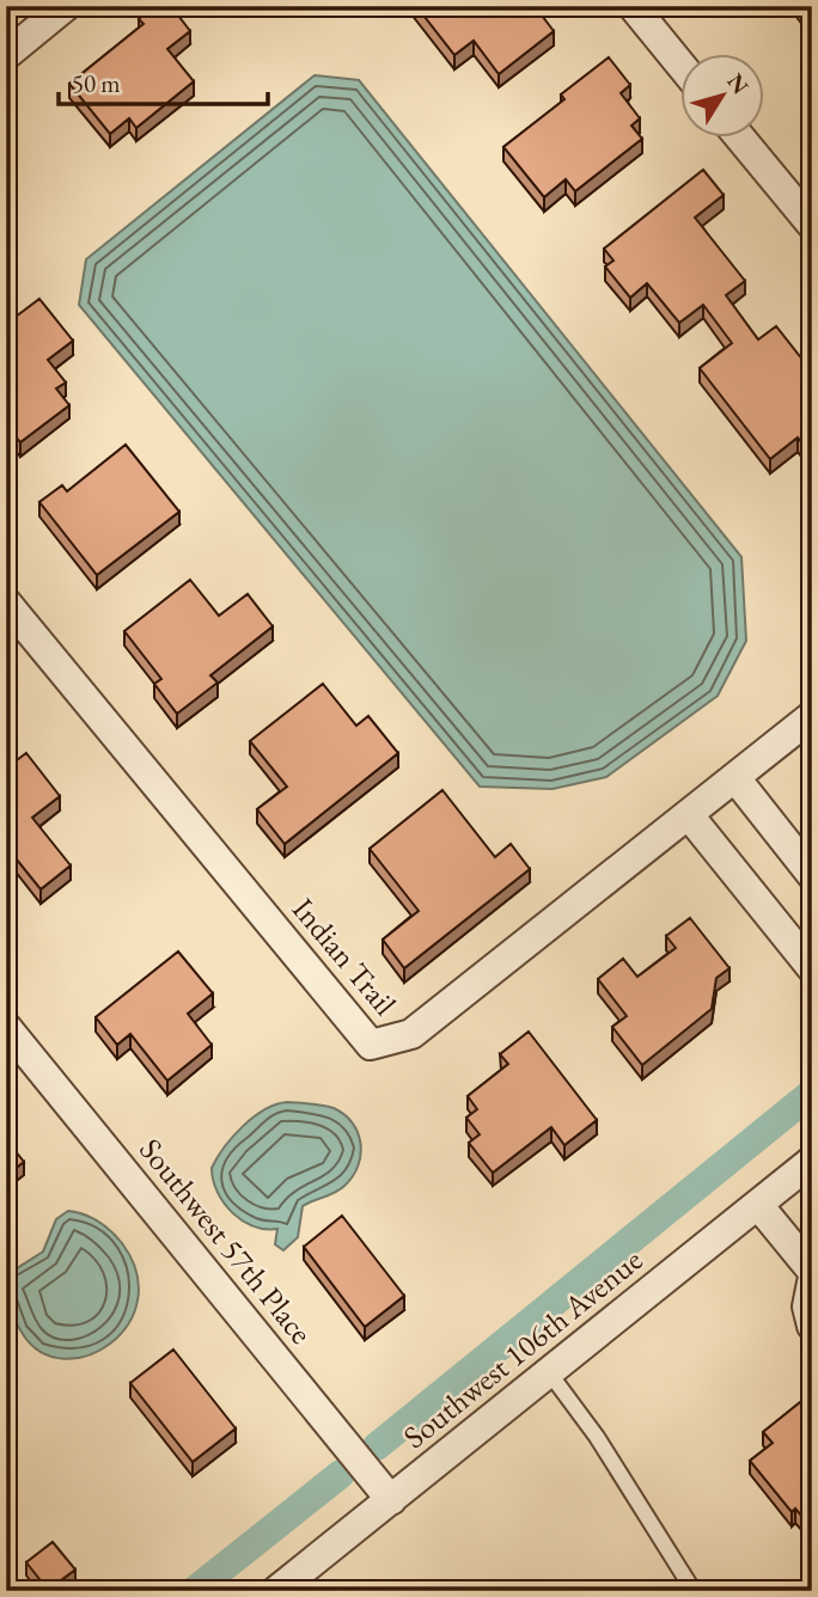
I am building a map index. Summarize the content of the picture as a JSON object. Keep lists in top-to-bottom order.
{
  "streets": {
    "street": ["Indian Trail", "Southwest 57th Place", "Southwest 106th Avenue"]
  },
  "crossings": [
    ["Southwest 57th Place", "Southwest 106th Avenue"]
  ],
  "scale_bar": "50 m",
  "north": "top right"
}
